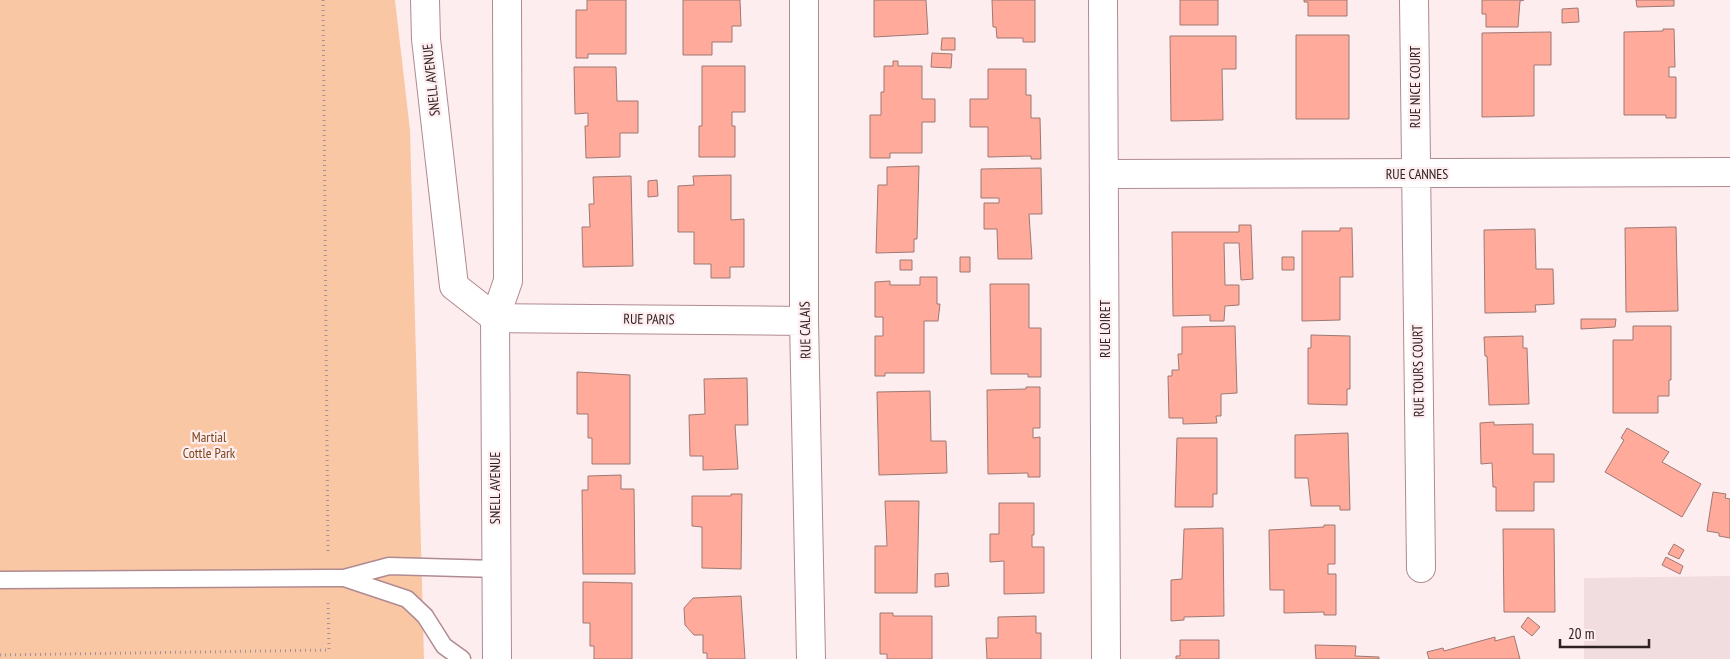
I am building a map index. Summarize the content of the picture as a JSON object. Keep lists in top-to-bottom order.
{
  "streets": {
    "street": [
      "SNELL AVENUE",
      "RUE NICE COURT",
      "RUE CANNES",
      "RUE PARIS",
      "RUE LOIRET",
      "RUE CALAIS",
      "RUE TOURS COURT"
    ]
  },
  "crossings": [
    ["SNELL AVENUE", "RUE PARIS"],
    ["RUE NICE COURT", "RUE CANNES"],
    ["RUE NICE COURT", "RUE TOURS COURT"],
    ["RUE CANNES", "RUE LOIRET"],
    ["RUE CANNES", "RUE TOURS COURT"],
    ["RUE PARIS", "RUE CALAIS"]
  ],
  "parks": ["Martial Cottle Park"],
  "scale_bar": "20 m"
}
